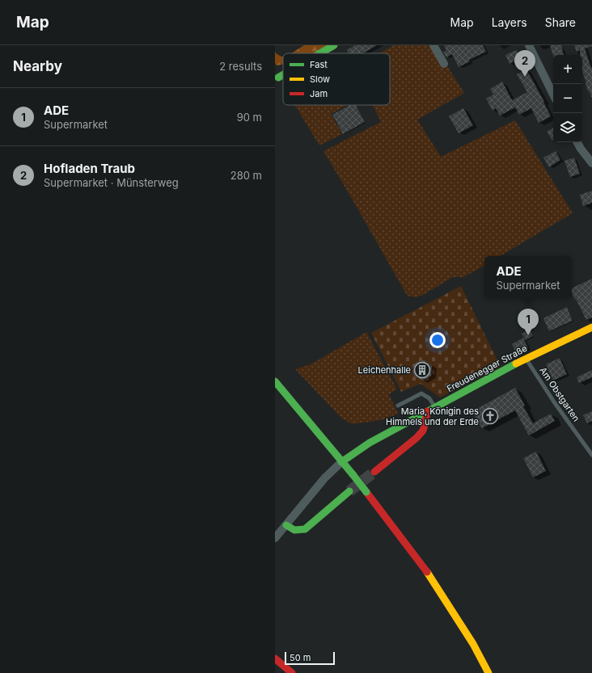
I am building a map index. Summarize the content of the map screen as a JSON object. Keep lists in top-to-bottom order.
{
  "streets": {
    "main road": ["Freudenegger Straße"],
    "lane": ["Am Obstgarten"]
  },
  "crossings": [
    ["Freudenegger Straße", "Am Obstgarten"]
  ],
  "places": {
    "building": ["Leichenhalle"],
    "church": ["Maria, Königin des Himmels und der Erde"]
  },
  "legend": ["Fast", "Slow", "Jam"],
  "scale_bar": "50 m",
  "page": {
    "header": "Map",
    "nav": ["Map", "Layers", "Share"],
    "heading": ["Nearby", "2 results"],
    "pins": ["2", "1"],
    "map_buttons": ["+", "−"],
    "list": [
      {
        "mark": "1",
        "name": "ADE",
        "note": "Supermarket",
        "value": "90 m"
      },
      {
        "mark": "2",
        "name": "Hofladen Traub",
        "note": "Supermarket · Münsterweg",
        "value": "280 m"
      }
    ],
    "popup": ["ADE", "Supermarket"],
    "scale": "50 m"
  }
}
